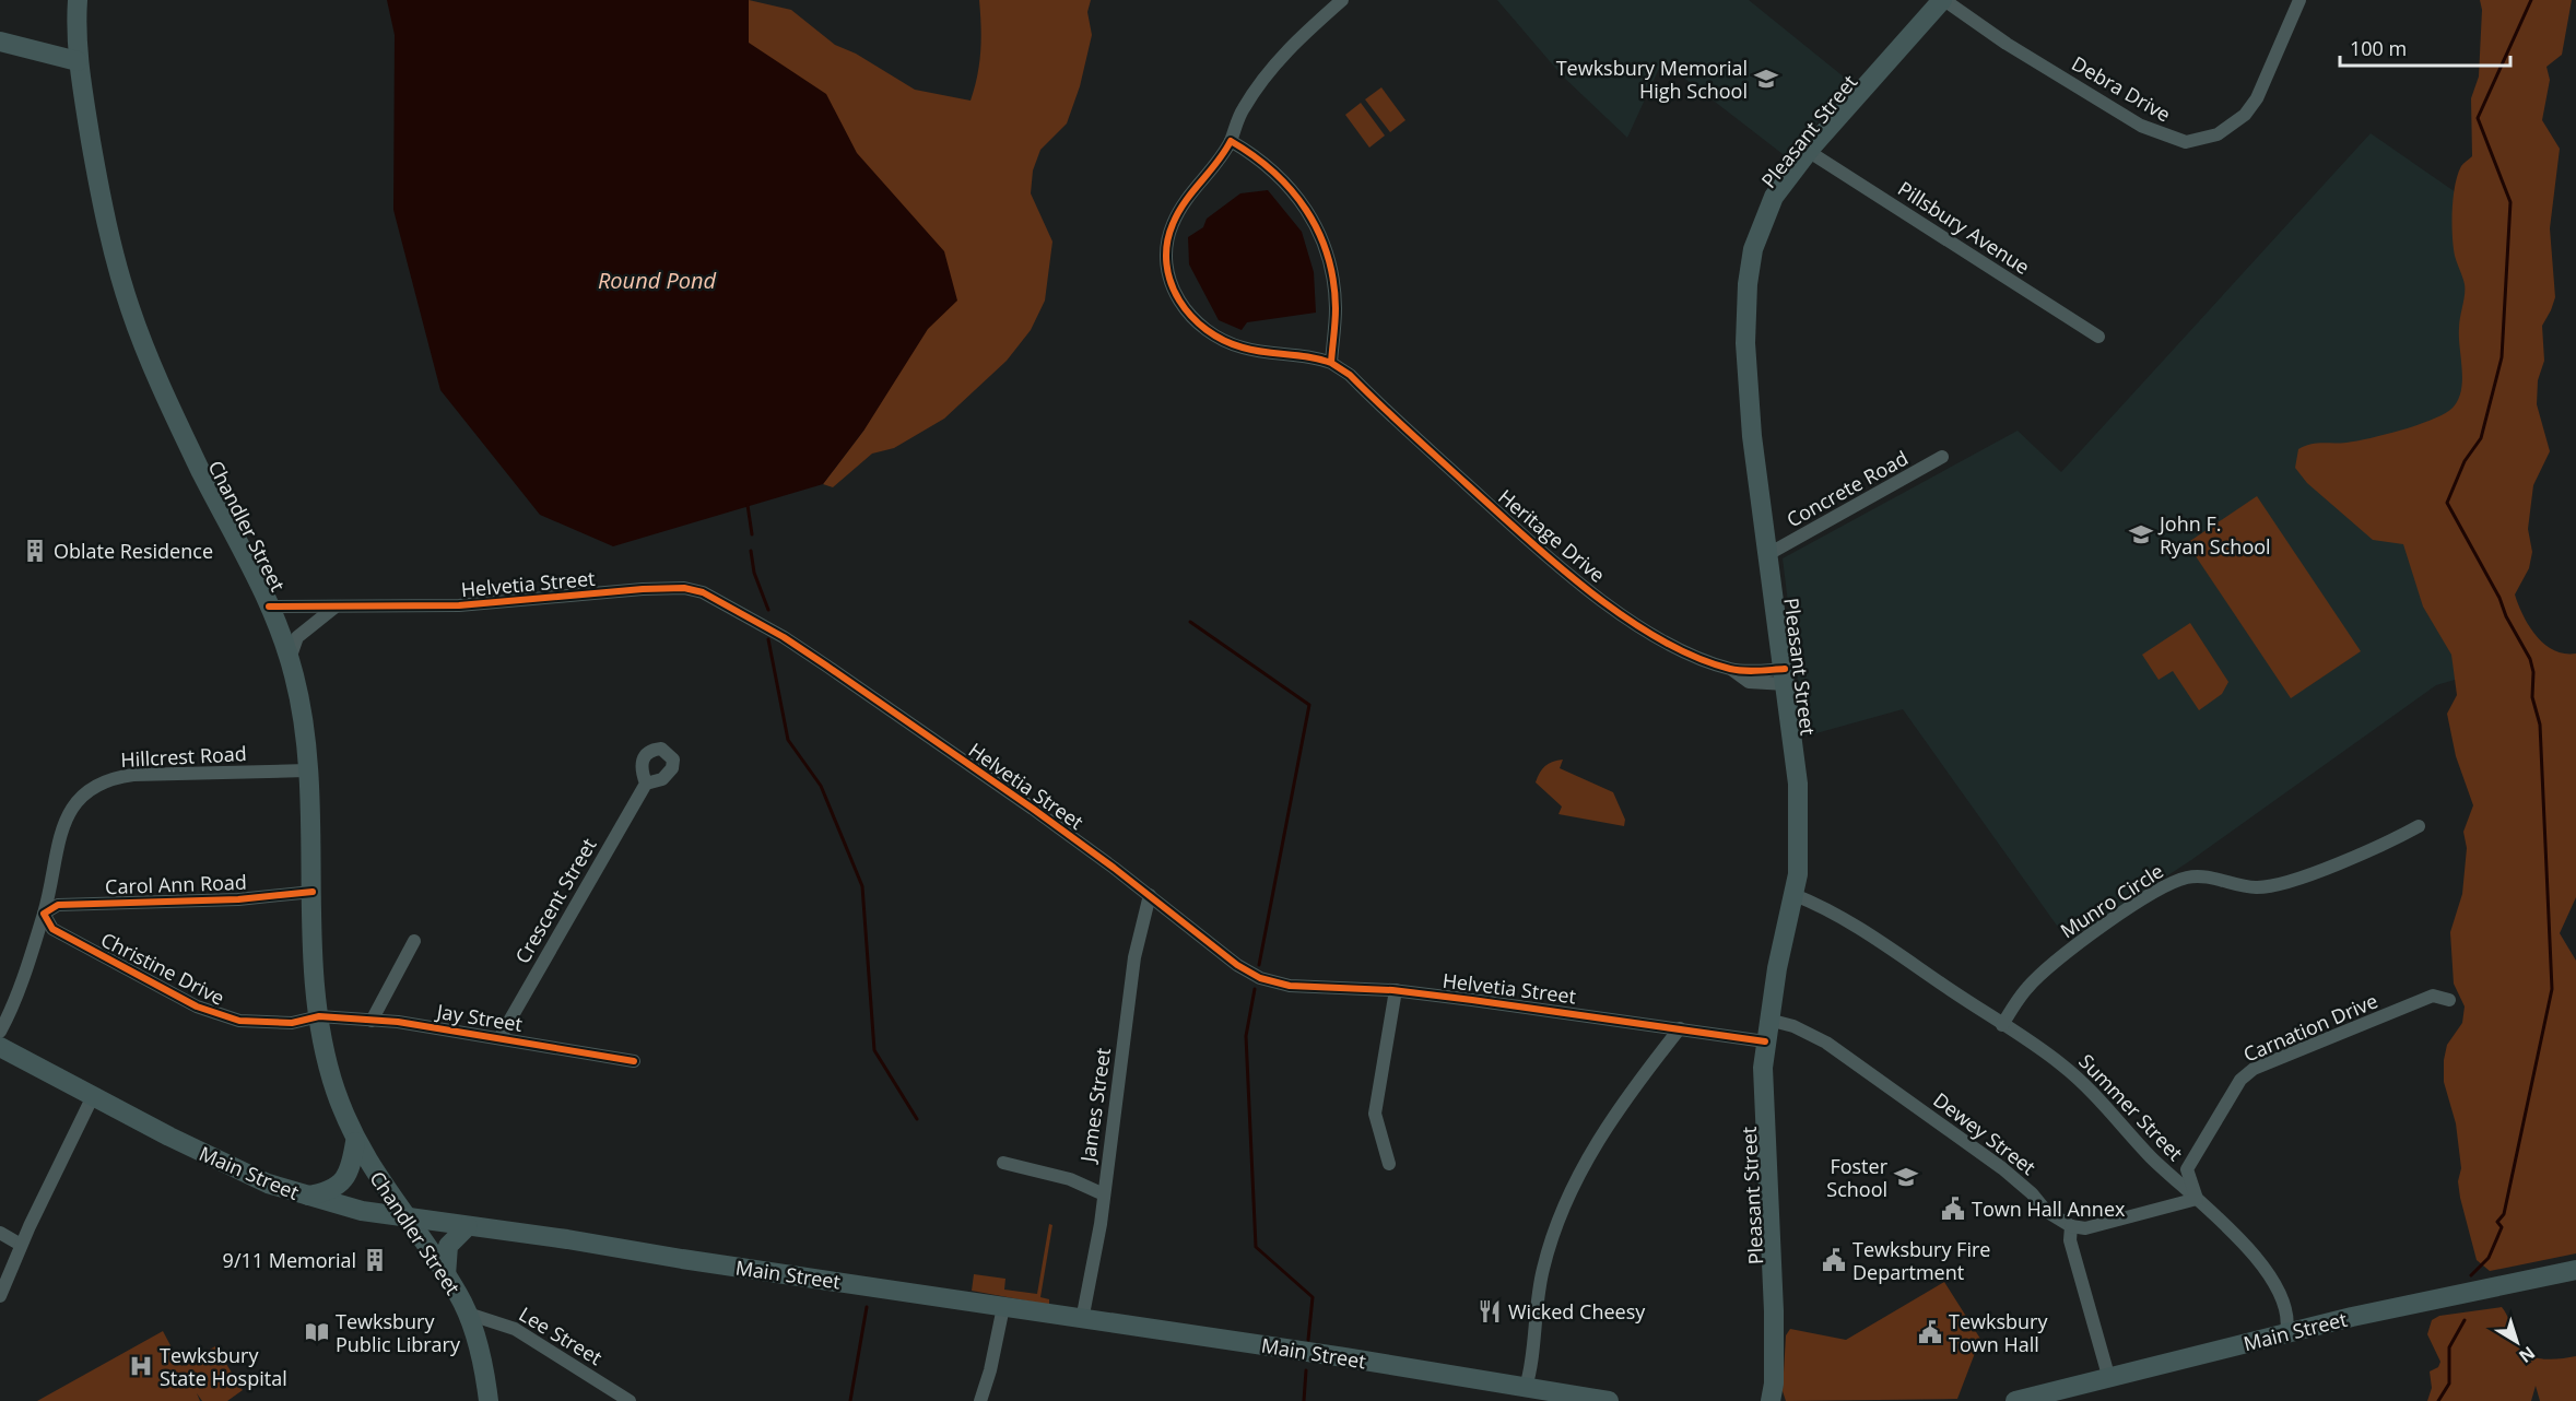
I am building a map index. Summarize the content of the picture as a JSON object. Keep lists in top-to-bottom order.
{
  "streets": {
    "main road": ["Pleasant Street", "Chandler Street", "Main Street"],
    "street": [
      "Debra Drive",
      "Pillsbury Avenue",
      "Concrete Road",
      "Heritage Drive",
      "Helvetia Street",
      "Hillcrest Road",
      "Carol Ann Road",
      "Crescent Street",
      "Munro Circle",
      "Christine Drive",
      "Jay Street",
      "Carnation Drive",
      "James Street",
      "Summer Street",
      "Dewey Street",
      "Lee Street"
    ]
  },
  "crossings": [
    ["Debra Drive", "Pleasant Street"],
    ["Pleasant Street", "Pillsbury Avenue"],
    ["Pleasant Street", "Concrete Road"],
    ["Pleasant Street", "Heritage Drive"],
    ["Pleasant Street", "Helvetia Street"],
    ["Pleasant Street", "Summer Street"],
    ["Pleasant Street", "Dewey Street"],
    ["Chandler Street", "Helvetia Street"],
    ["Chandler Street", "Hillcrest Road"],
    ["Chandler Street", "Carol Ann Road"],
    ["Chandler Street", "Christine Drive"],
    ["Chandler Street", "Jay Street"],
    ["Chandler Street", "Main Street"],
    ["Chandler Street", "Lee Street"],
    ["Helvetia Street", "James Street"],
    ["Hillcrest Road", "Carol Ann Road"],
    ["Hillcrest Road", "Christine Drive"],
    ["Carol Ann Road", "Christine Drive"],
    ["Crescent Street", "Jay Street"],
    ["Munro Circle", "Summer Street"],
    ["Christine Drive", "Jay Street"],
    ["Carnation Drive", "Summer Street"],
    ["James Street", "Main Street"],
    ["Summer Street", "Main Street"]
  ],
  "water": ["Round Pond"],
  "places": {
    "school or university": ["Tewksbury Memorial High School", "John F. Ryan School", "Foster School"],
    "building": ["Oblate Residence", "9/11 Memorial"],
    "public building": ["Town Hall Annex", "Tewksbury Fire Department", "Tewksbury Town Hall"],
    "restaurant": ["Wicked Cheesy"],
    "library": ["Tewksbury Public Library"],
    "hospital": ["Tewksbury State Hospital"]
  },
  "scale_bar": "100 m",
  "north": "bottom right"
}
